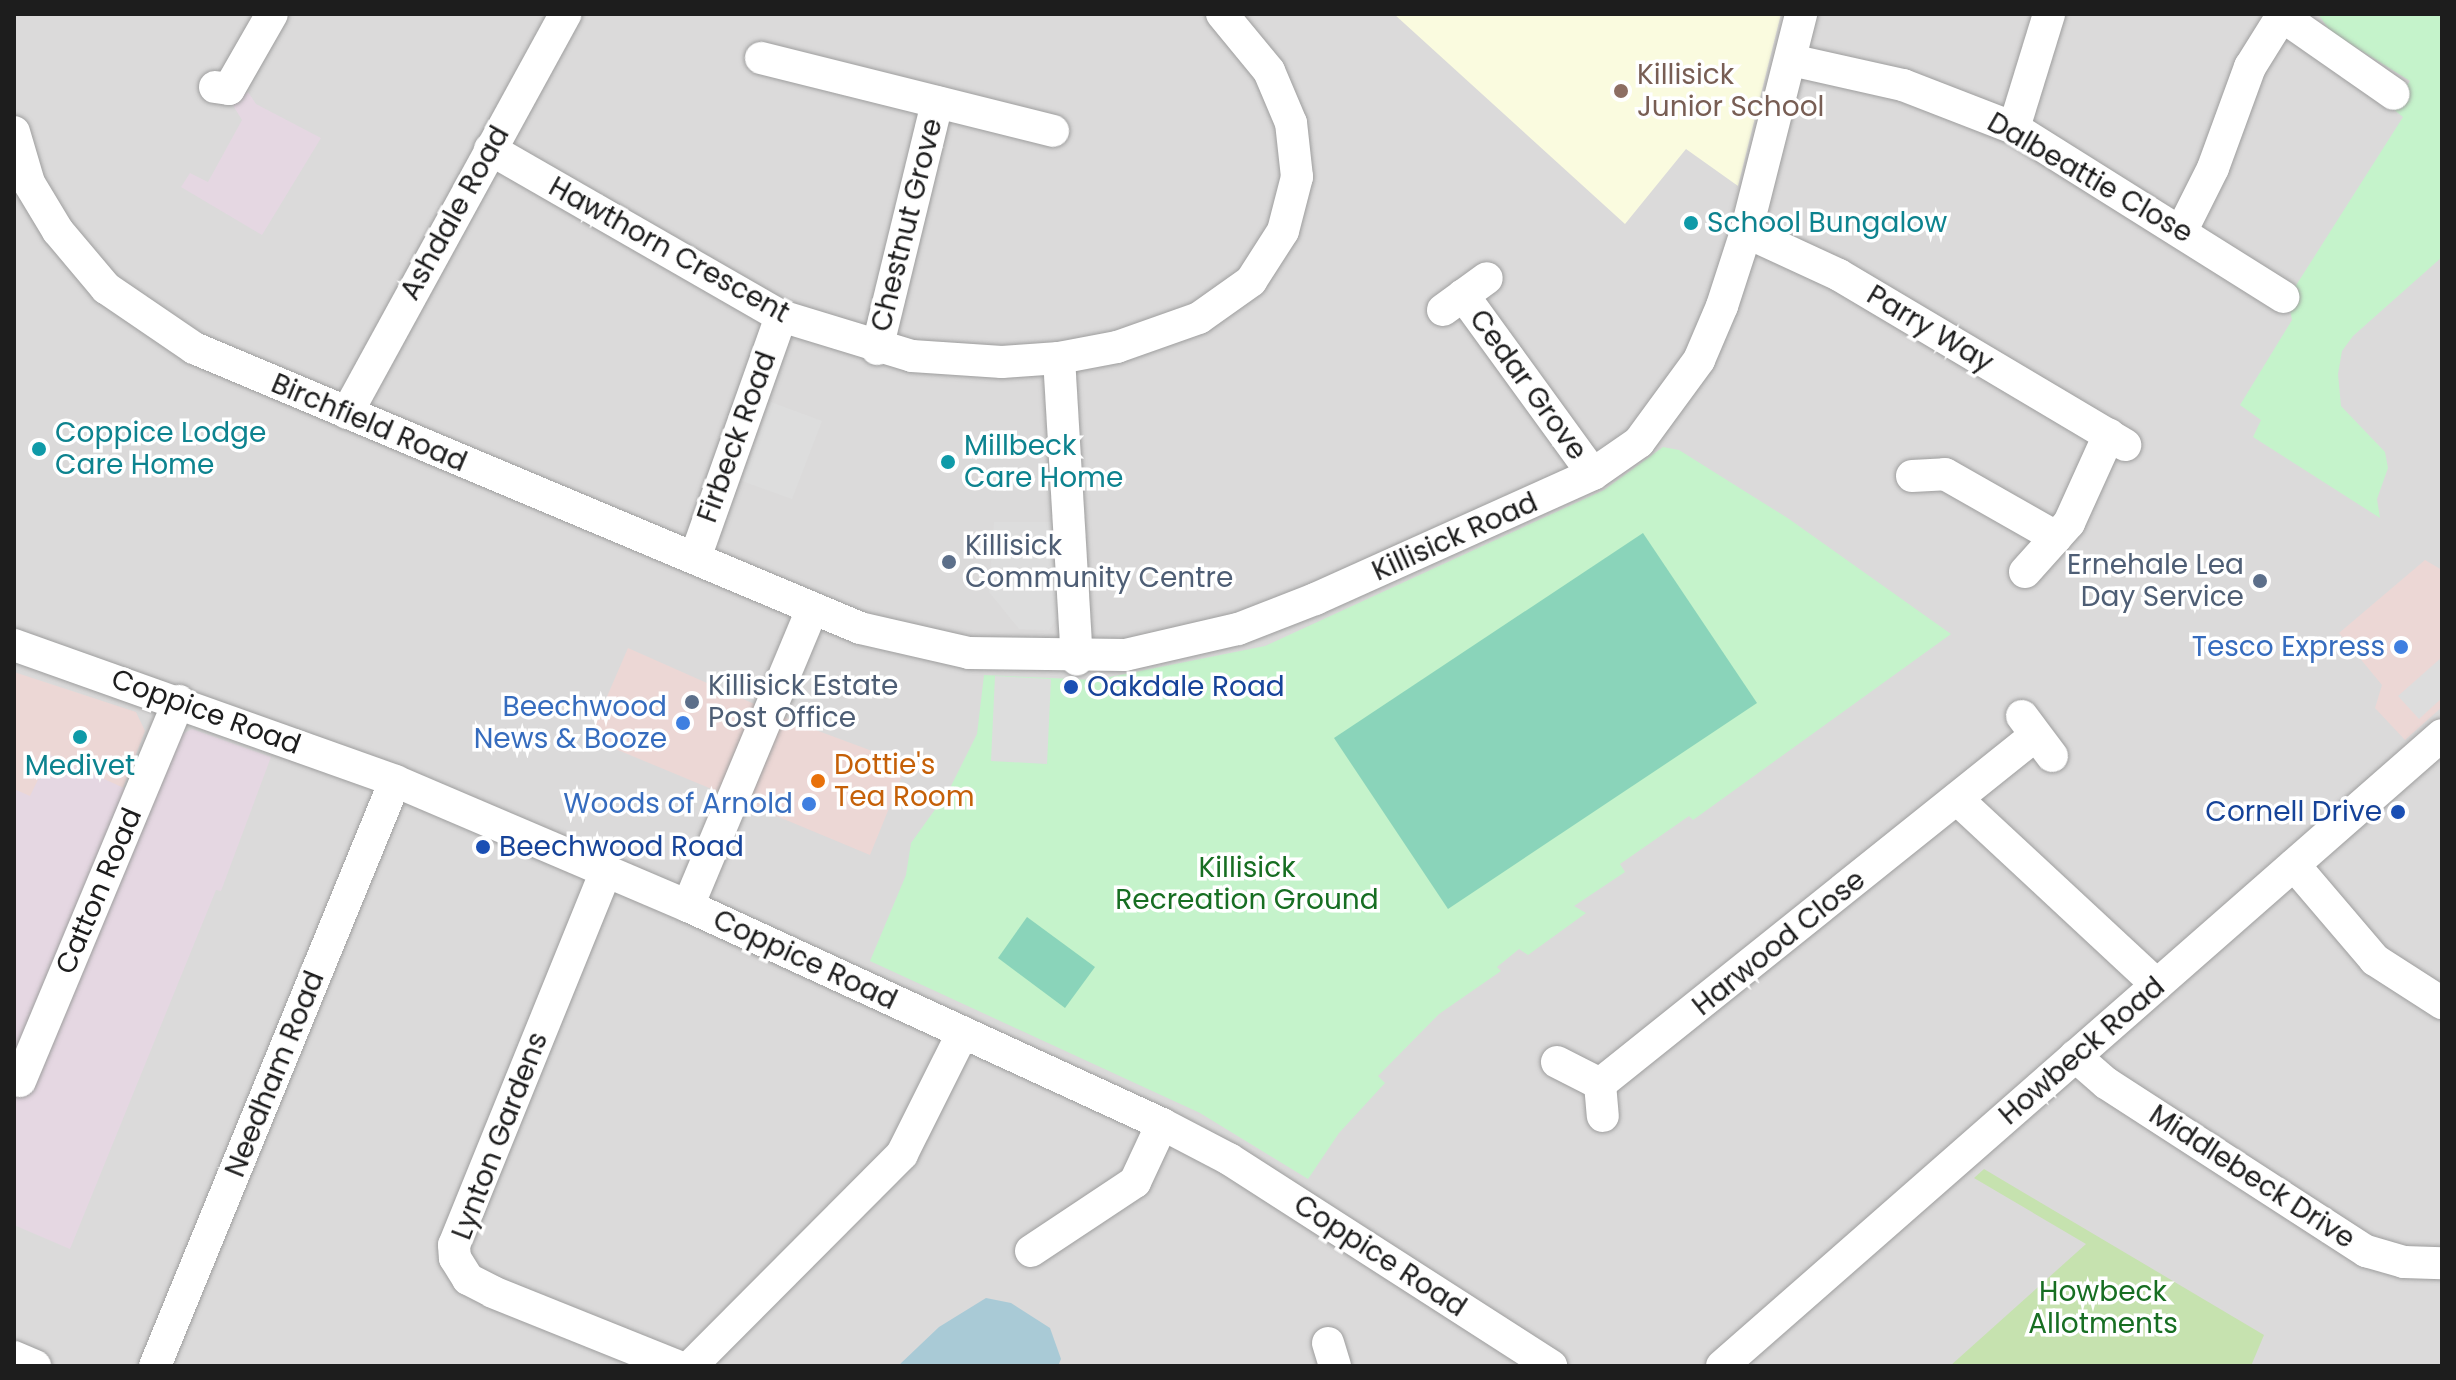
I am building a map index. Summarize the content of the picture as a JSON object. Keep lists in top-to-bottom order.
{
  "streets": {
    "street": [
      "Dalbeattie Close",
      "Ashdale Road",
      "Chestnut Grove",
      "Hawthorn Crescent",
      "Parry Way",
      "Cedar Grove",
      "Birchfield Road",
      "Firbeck Road",
      "Killisick Road",
      "Coppice Road",
      "Catton Road",
      "Harwood Close",
      "Howbeck Road",
      "Needham Road",
      "Lynton Gardens",
      "Middlebeck Drive"
    ]
  },
  "crossings": [
    ["Dalbeattie Close", "Killisick Road"],
    ["Ashdale Road", "Hawthorn Crescent"],
    ["Ashdale Road", "Birchfield Road"],
    ["Chestnut Grove", "Hawthorn Crescent"],
    ["Hawthorn Crescent", "Firbeck Road"],
    ["Parry Way", "Killisick Road"],
    ["Cedar Grove", "Killisick Road"],
    ["Birchfield Road", "Firbeck Road"],
    ["Birchfield Road", "Killisick Road"],
    ["Coppice Road", "Catton Road"],
    ["Coppice Road", "Needham Road"],
    ["Coppice Road", "Lynton Gardens"],
    ["Howbeck Road", "Middlebeck Drive"]
  ],
  "parks": ["Killisick Recreation Ground", "Howbeck Allotments"],
  "places": [
    "Killisick Junior School",
    "School Bungalow",
    "Coppice Lodge Care Home",
    "Millbeck Care Home",
    "Killisick Community Centre",
    "Ernehale Lea Day Service",
    "Tesco Express",
    "Oakdale Road",
    "Killisick Estate Post Office",
    "Beechwood News & Booze",
    "Medivet",
    "Dottie's Tea Room",
    "Woods of Arnold",
    "Cornell Drive",
    "Beechwood Road"
  ]
}
